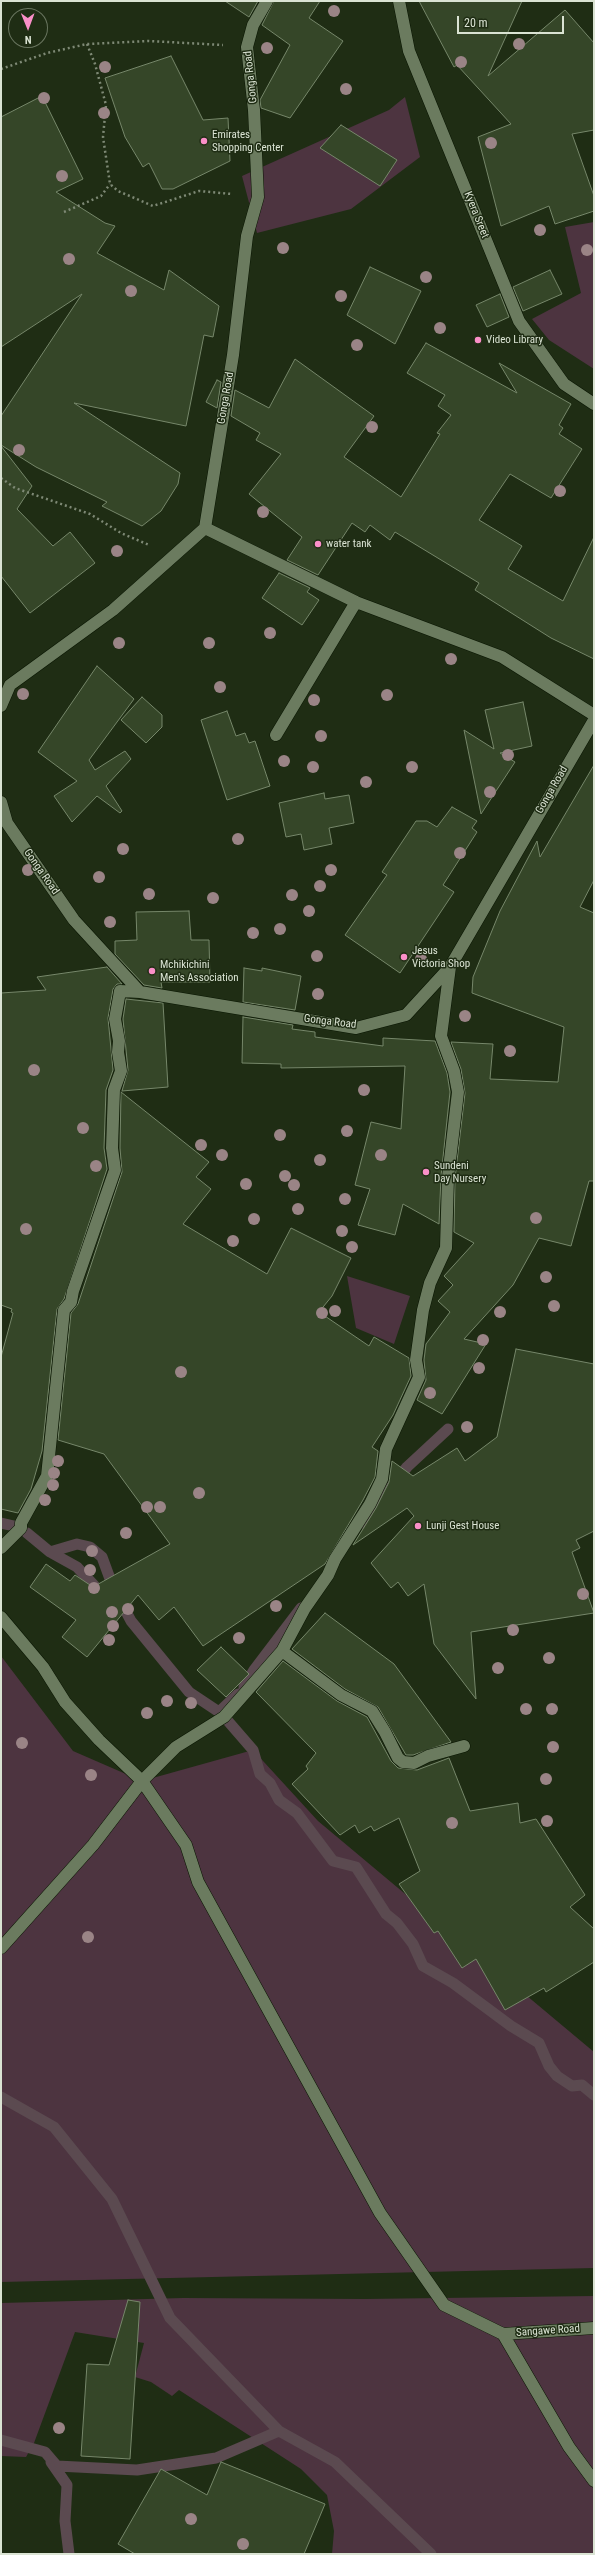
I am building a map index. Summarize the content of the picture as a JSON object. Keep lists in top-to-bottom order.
{
  "streets": {
    "street": ["Gonga Road", "Kyera Sreet", "Sangawe Road"]
  },
  "places": [
    "Emirates Shopping Center",
    "Video Library",
    "water tank",
    "Jesus Victoria Shop",
    "Mchikichini Men's Association",
    "Sundeni Day Nursery",
    "Lunji Gest House"
  ],
  "scale_bar": "20 m",
  "north": "bottom"
}
